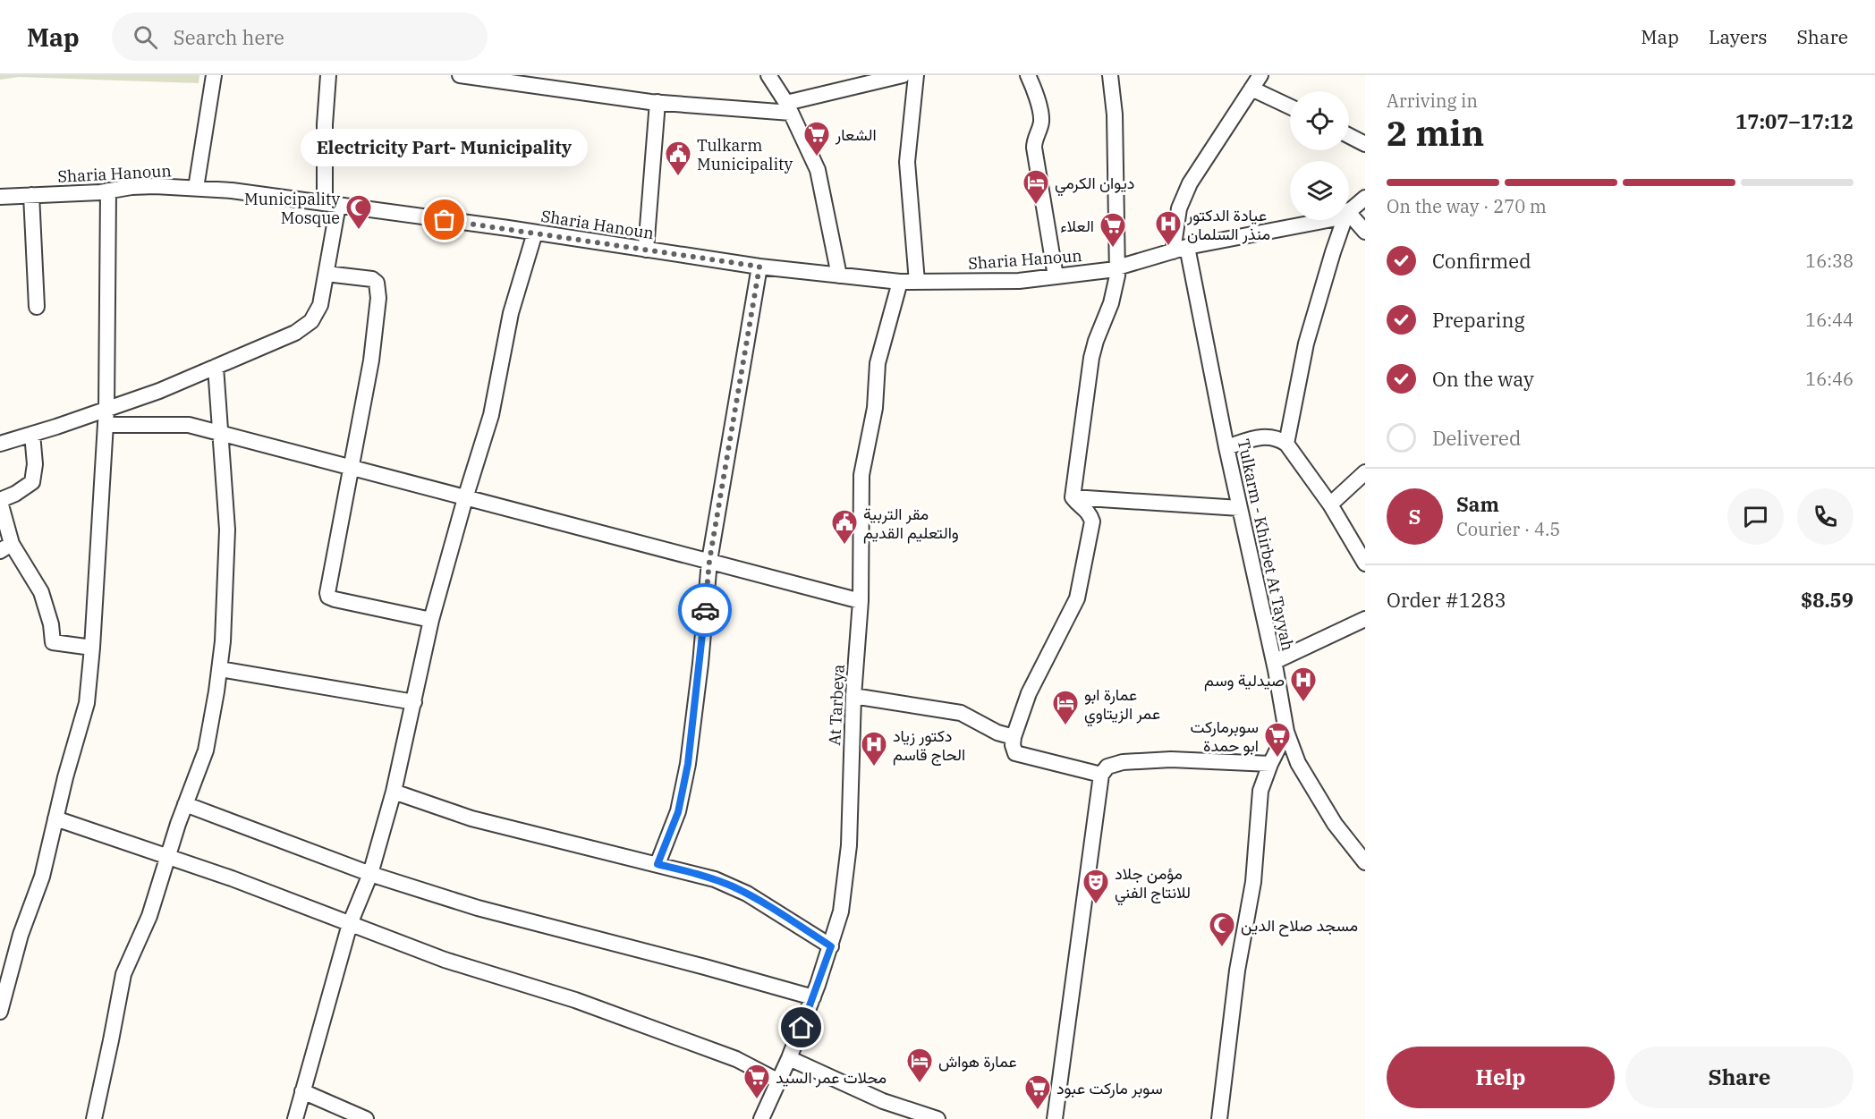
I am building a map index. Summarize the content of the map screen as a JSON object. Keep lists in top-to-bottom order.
{
  "streets": {
    "street": ["Sharia Hanoun", "Tulkarm - Khirbet At Tayyah", "At Tarbeya"]
  },
  "crossings": [
    ["Sharia Hanoun", "Tulkarm - Khirbet At Tayyah"],
    ["Sharia Hanoun", "At Tarbeya"]
  ],
  "places": {
    "supermarket": [
      "الشعار",
      "العلاء",
      "سوبرماركت ابو حمدة",
      "محلات عمر السيد",
      "سوبر ماركت عبود"
    ],
    "public building": ["Tulkarm Municipality", "مقر التربية والتعليم القديم"],
    "hotel": ["ديوان الكرمي", "عمارة ابو عمر الزيتاوي", "عمارة هواش"],
    "other": ["Electricity Part- Municipality"],
    "mosque": ["Municipality Mosque", "مسجد صلاح الدين"],
    "hospital": ["عيادة الدكتور منذر السلمان", "صيدلية وسم", "دكتور زياد الحاج قاسم"],
    "theatre": ["مؤمن جلاد للانتاج الفني"]
  },
  "page": {
    "header": "Map",
    "search": "Search here",
    "nav": ["Map", "Layers", "Share"],
    "heading": ["2 min", "Arriving in", "17:07–17:12"],
    "panel": [
      "Sam",
      "Courier · 4.5",
      "Order #1283",
      "$8.59"
    ],
    "bubble": "Electricity Part- Municipality",
    "bar": "On the way · 270 m",
    "list": [
      ["Confirmed", "16:38"],
      ["Preparing", "16:44"],
      ["On the way", "16:46"],
      "Delivered"
    ],
    "round": "S",
    "buttons": ["Help", "Share"]
  }
}
